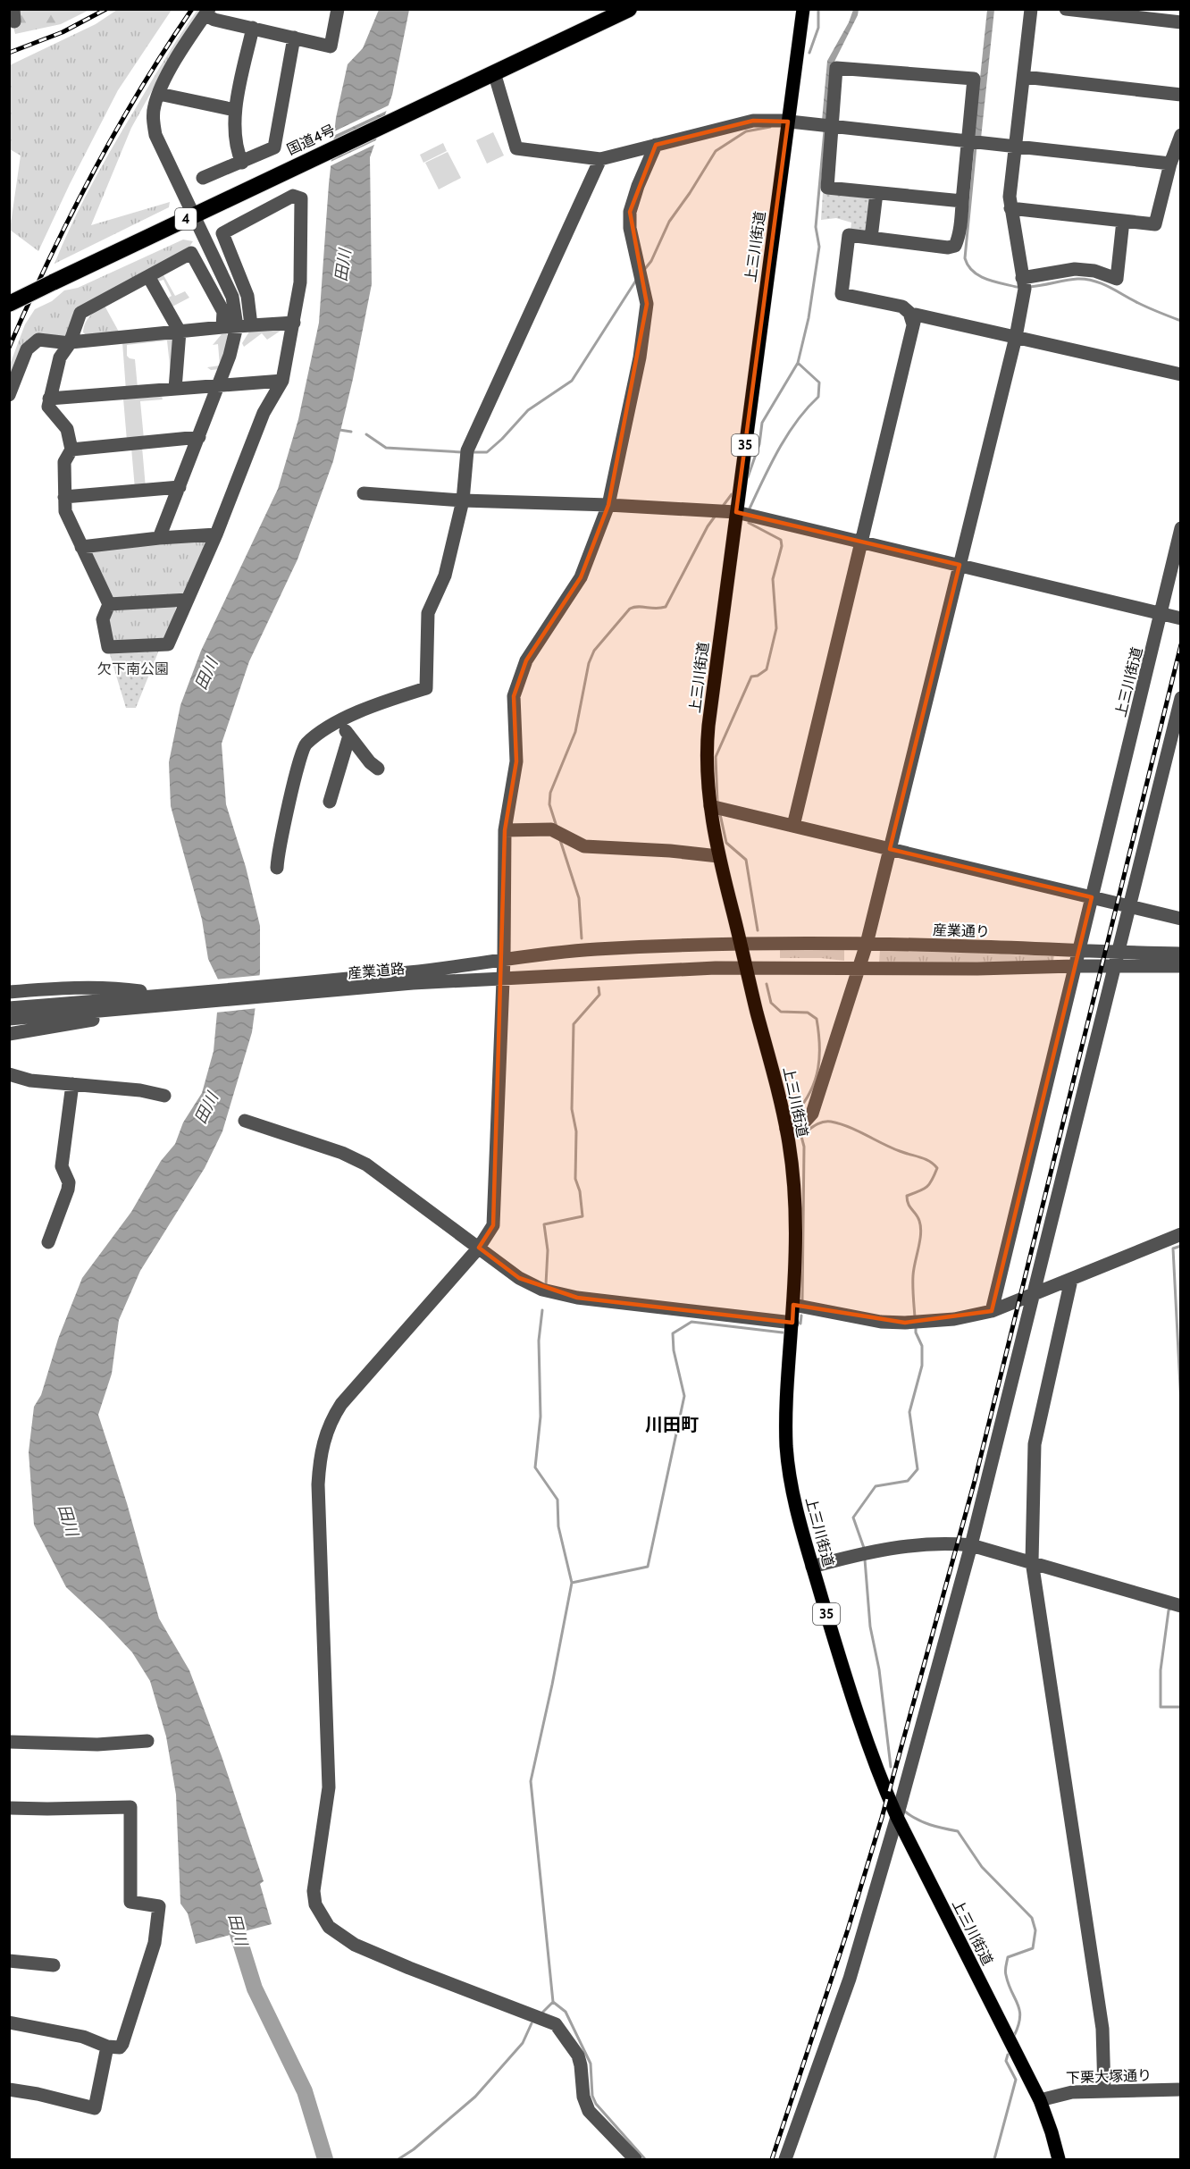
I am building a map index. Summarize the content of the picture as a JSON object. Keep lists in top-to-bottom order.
{
  "streets": {
    "highway": ["国道4号", "4"],
    "main road": ["上三川街道", "35"],
    "street": ["産業通り", "産業道路", "下栗大塚通り"]
  },
  "crossings": [
    ["上三川街道", "産業通り"],
    ["上三川街道", "産業道路"],
    ["上三川街道", "下栗大塚通り"],
    ["産業通り", "産業道路"]
  ],
  "districts": ["川田町"],
  "water": ["田川"],
  "parks": ["欠下南公園"]
}
